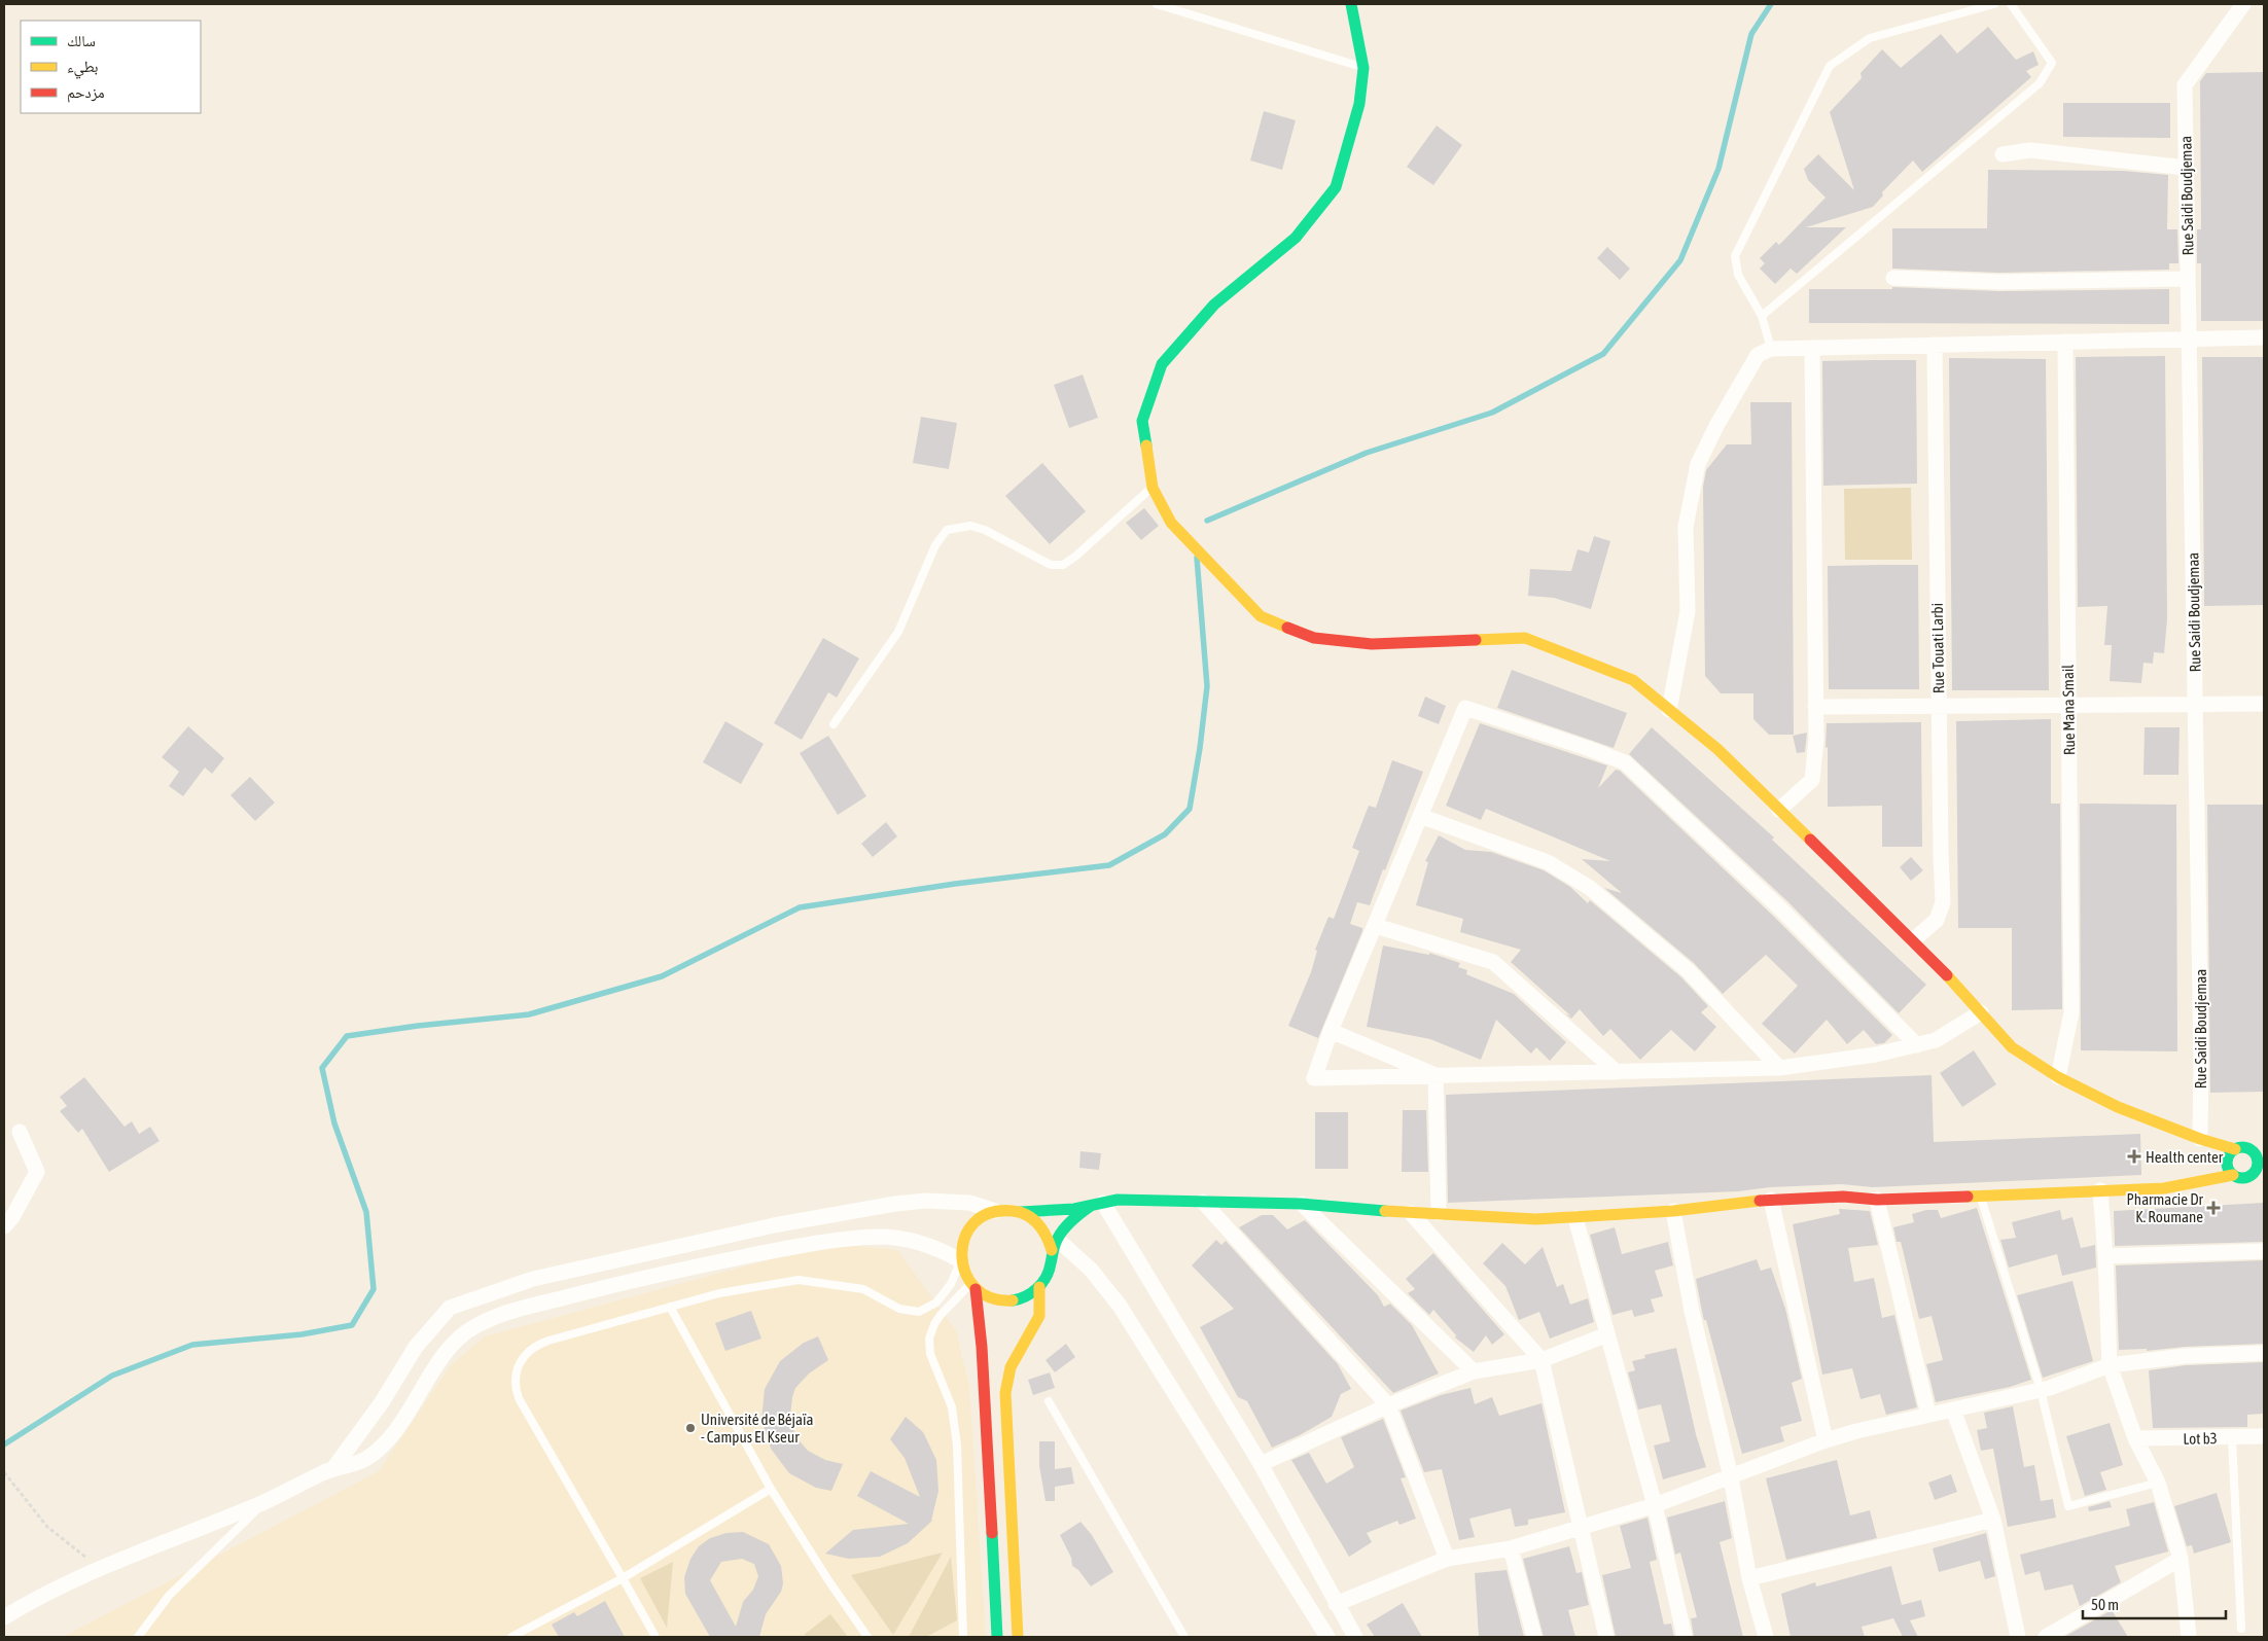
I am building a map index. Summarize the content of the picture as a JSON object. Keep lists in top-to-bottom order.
{
  "streets": {
    "street": [
      "Rue Saidi Boudjemaa",
      "Rue Touati Larbi",
      "Rue Mana Smail",
      "Lot b3"
    ]
  },
  "places": {
    "health": ["Health center", "Pharmacie Dr K. Roumane"],
    "other": ["Université de Béjaïa - Campus El Kseur"]
  },
  "legend": ["سالك", "بطيء", "مزدحم"],
  "scale_bar": "50 m"
}
